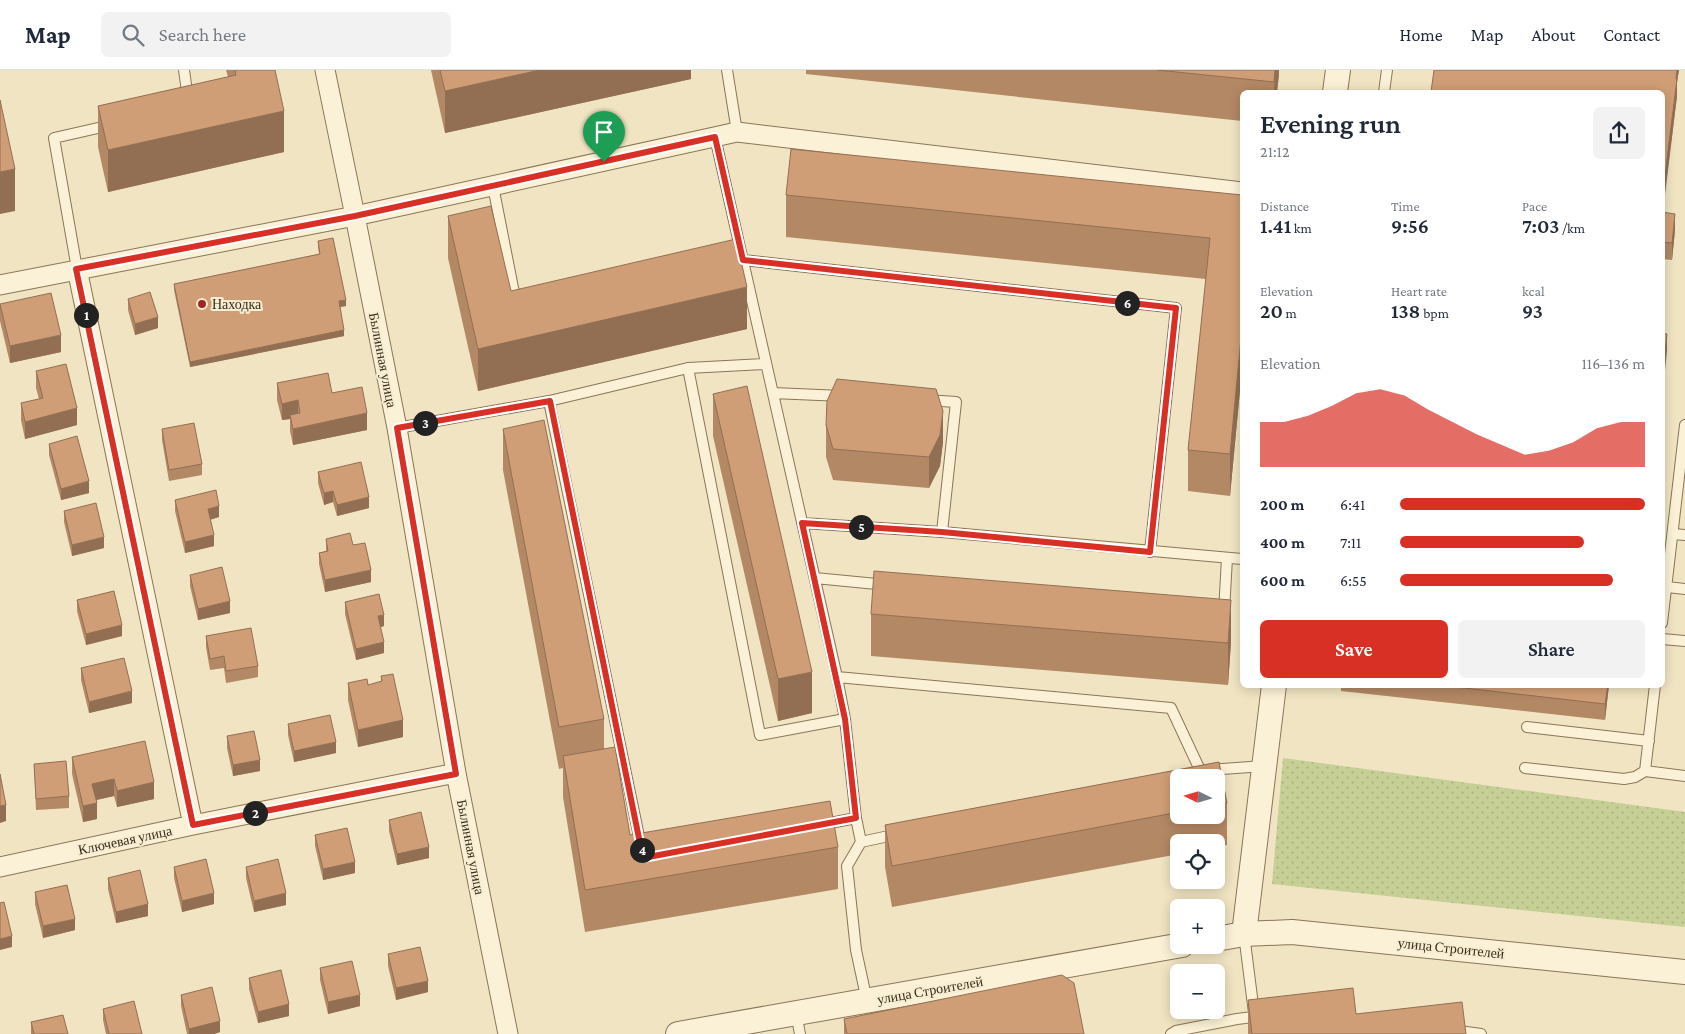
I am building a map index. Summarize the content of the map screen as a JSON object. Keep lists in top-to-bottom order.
{
  "streets": {
    "street": ["Былинная улица", "Ключевая улица", "улица Строителей"]
  },
  "crossings": [
    ["Былинная улица", "Ключевая улица"]
  ],
  "places": ["Находка"],
  "north": "left",
  "page": {
    "header": "Map",
    "search": "Search here",
    "nav": [
      "Home",
      "Map",
      "About",
      "Contact"
    ],
    "heading": ["Evening run", "21:12"],
    "stats": [
      ["Distance", "1.41 km"],
      ["Time", "9:56"],
      ["Pace", "7:03 /km"],
      ["Elevation", "20 m"],
      ["Heart rate", "138 bpm"],
      ["kcal", "93"]
    ],
    "pins": [
      "6",
      "1",
      "3",
      "5",
      "2",
      "4"
    ],
    "chart": ["Elevation", "116–136 m"],
    "list": [
      {
        "name": "200 m",
        "note": "6:41"
      },
      {
        "name": "400 m",
        "note": "7:11"
      },
      {
        "name": "600 m",
        "note": "6:55"
      }
    ],
    "buttons": ["Save", "Share"],
    "map_buttons": ["+", "−"]
  }
}
